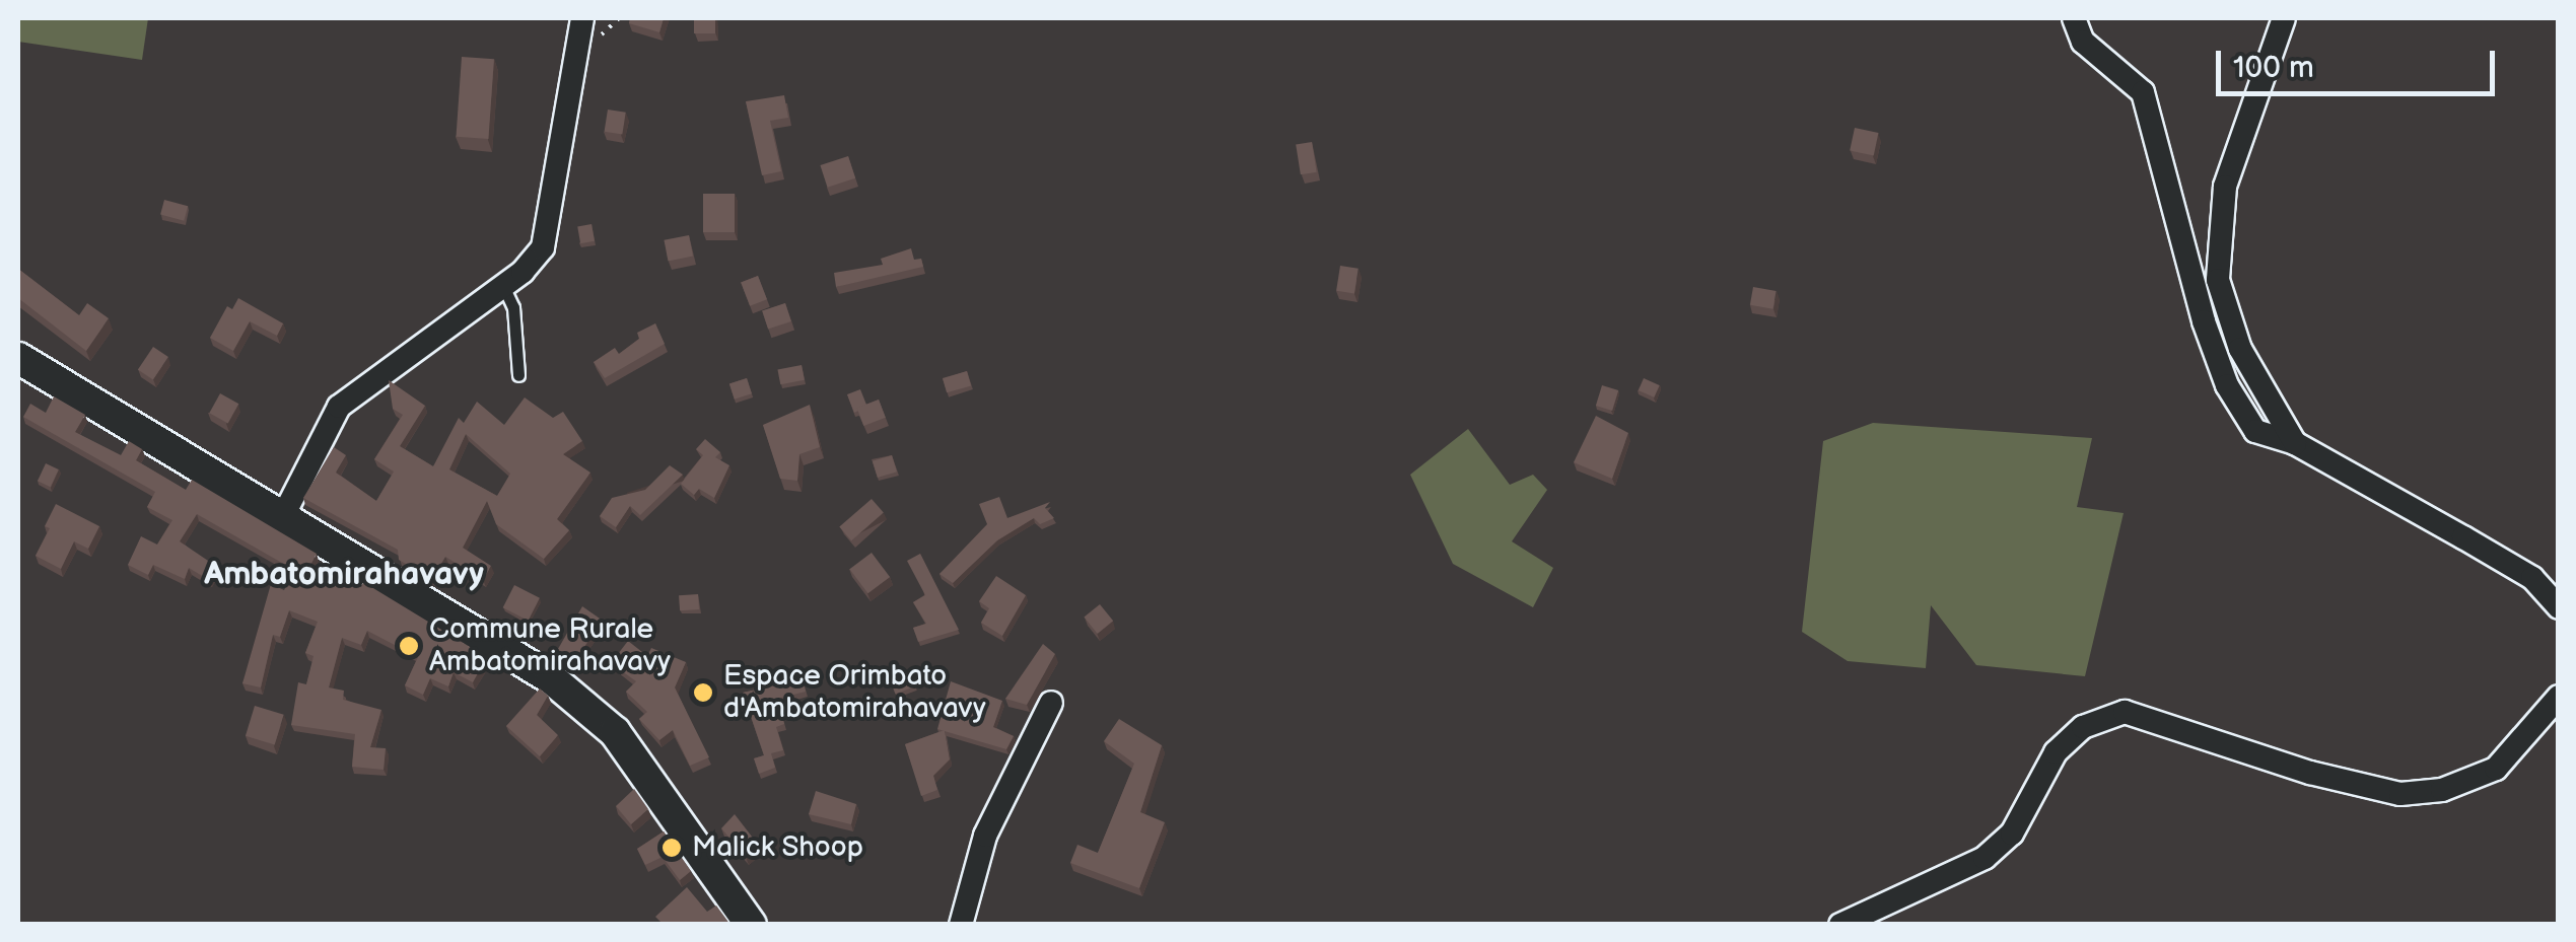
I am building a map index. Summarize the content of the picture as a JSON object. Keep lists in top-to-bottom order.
{
  "districts": ["Ambatomirahavavy"],
  "places": ["Commune Rurale Ambatomirahavavy", "Espace Orimbato d'Ambatomirahavavy", "Malick Shoop"],
  "scale_bar": "100 m"
}
